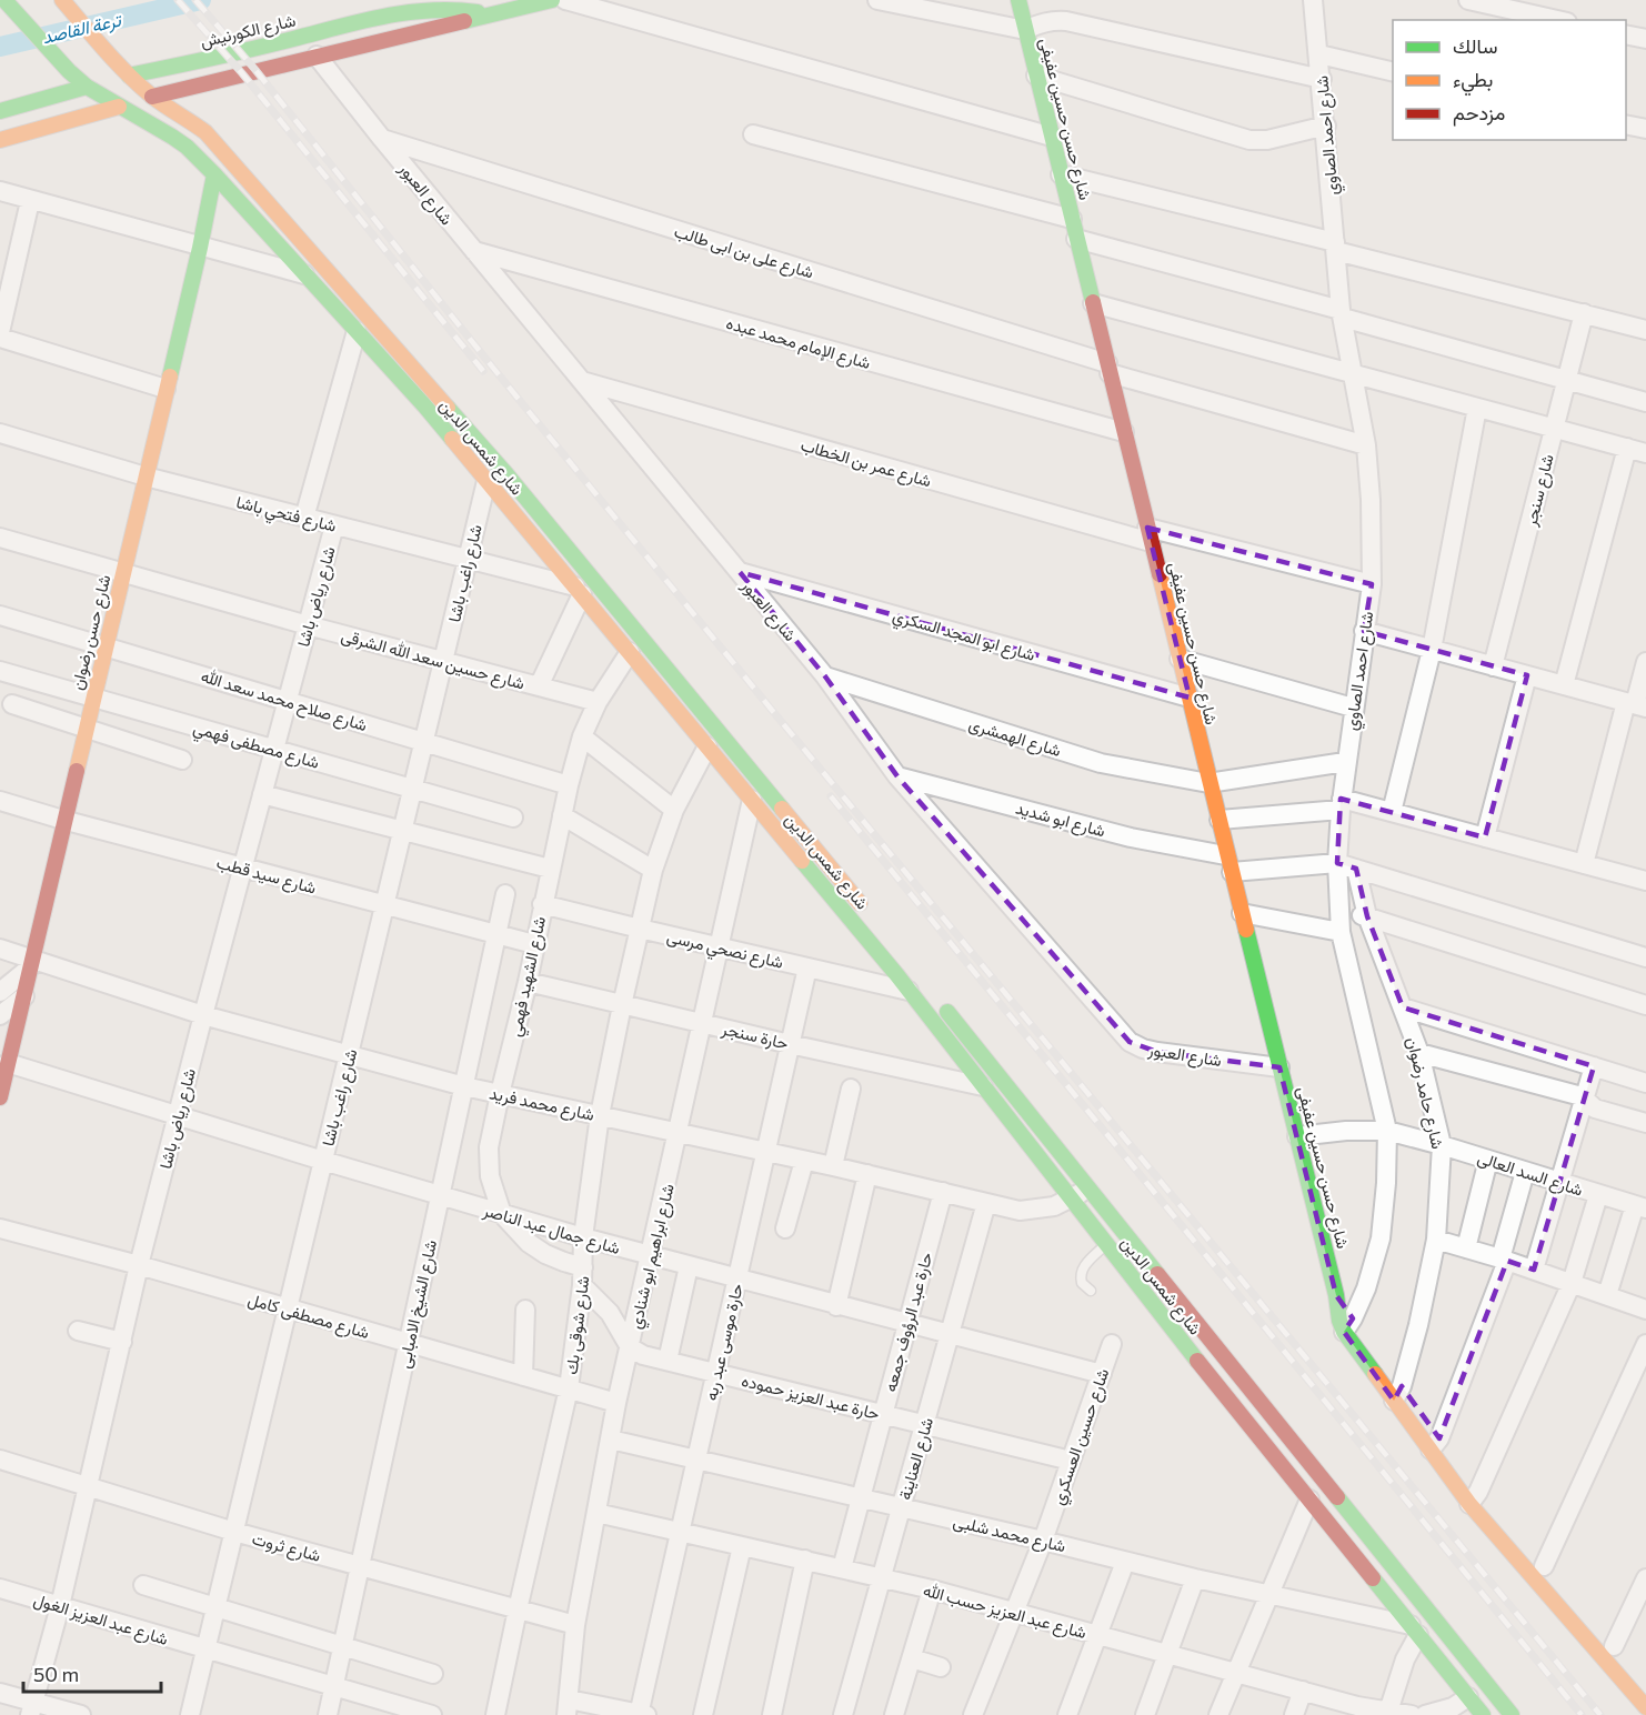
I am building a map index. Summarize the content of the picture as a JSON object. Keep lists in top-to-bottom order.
{
  "streets": {
    "street": [
      "شارع الكورنيش",
      "شارع حسن حسين عفيفى",
      "شارع احمد الصاوي",
      "شارع العبور",
      "شارع على بن ابى طالب",
      "شارع الإمام محمد عبده",
      "شارع شمس الدين",
      "شارع عمر بن الخطاب",
      "شارع سنجر",
      "شارع فتحي باشا",
      "شارع راغب باشا",
      "شارع رياض باشا",
      "شارع حسن رضوان",
      "شارع ابو المجد السكري",
      "شارع حسين سعد الله الشرقى",
      "شارع صلاح محمد سعد الله",
      "شارع الهمشرى",
      "شارع مصطفى فهمي",
      "شارع ابو شديد",
      "شارع سيد قطب",
      "شارع نصحي مرسى",
      "شارع الشهيد فهمي",
      "حارة سنجر",
      "شارع حامد رضوان",
      "شارع محمد فريد",
      "شارع السد العالى",
      "شارع جمال عبد الناصر",
      "شارع ابراهيم ابو شنادي",
      "شارع الشيخ الامبابى",
      "شارع مصطفى كامل",
      "حارة عبد الرؤوف جمعه",
      "شارع شوقى بك",
      "حارة موسى عبد ربه",
      "حارة عبد العزيز حموده",
      "شارع حسين العسكري",
      "شارع العناينة",
      "شارع محمد شلبى",
      "شارع ثروت",
      "شارع عبد العزيز حسب الله",
      "شارع عبد العزيز الغول"
    ]
  },
  "crossings": [
    ["شارع الكورنيش", "شارع العبور"],
    ["شارع الكورنيش", "شارع شمس الدين"],
    ["شارع حسن حسين عفيفى", "شارع احمد الصاوي"],
    ["شارع حسن حسين عفيفى", "شارع العبور"],
    ["شارع حسن حسين عفيفى", "شارع على بن ابى طالب"],
    ["شارع حسن حسين عفيفى", "شارع الإمام محمد عبده"],
    ["شارع حسن حسين عفيفى", "شارع عمر بن الخطاب"],
    ["شارع حسن حسين عفيفى", "شارع ابو المجد السكري"],
    ["شارع حسن حسين عفيفى", "شارع الهمشرى"],
    ["شارع حسن حسين عفيفى", "شارع ابو شديد"],
    ["شارع حسن حسين عفيفى", "شارع حامد رضوان"],
    ["شارع حسن حسين عفيفى", "شارع السد العالى"],
    ["شارع احمد الصاوي", "شارع على بن ابى طالب"],
    ["شارع احمد الصاوي", "شارع عمر بن الخطاب"],
    ["شارع احمد الصاوي", "شارع الهمشرى"],
    ["شارع احمد الصاوي", "شارع ابو شديد"],
    ["شارع احمد الصاوي", "شارع حامد رضوان"],
    ["شارع احمد الصاوي", "شارع السد العالى"],
    ["شارع العبور", "شارع على بن ابى طالب"],
    ["شارع العبور", "شارع الإمام محمد عبده"],
    ["شارع العبور", "شارع عمر بن الخطاب"],
    ["شارع العبور", "شارع ابو المجد السكري"],
    ["شارع العبور", "شارع الهمشرى"],
    ["شارع العبور", "شارع ابو شديد"],
    ["شارع شمس الدين", "شارع فتحي باشا"],
    ["شارع شمس الدين", "شارع راغب باشا"],
    ["شارع شمس الدين", "شارع حسن رضوان"],
    ["شارع شمس الدين", "شارع نصحي مرسى"],
    ["شارع شمس الدين", "شارع الشهيد فهمي"],
    ["شارع شمس الدين", "حارة سنجر"],
    ["شارع شمس الدين", "شارع محمد فريد"],
    ["شارع شمس الدين", "شارع ابراهيم ابو شنادي"],
    ["شارع شمس الدين", "شارع شوقى بك"],
    ["شارع شمس الدين", "شارع محمد شلبى"],
    ["شارع فتحي باشا", "شارع راغب باشا"],
    ["شارع فتحي باشا", "شارع رياض باشا"],
    ["شارع فتحي باشا", "شارع حسن رضوان"],
    ["شارع راغب باشا", "شارع حسين سعد الله الشرقى"],
    ["شارع راغب باشا", "شارع صلاح محمد سعد الله"],
    ["شارع راغب باشا", "شارع مصطفى فهمي"],
    ["شارع راغب باشا", "شارع سيد قطب"],
    ["شارع راغب باشا", "شارع محمد فريد"],
    ["شارع راغب باشا", "شارع جمال عبد الناصر"],
    ["شارع راغب باشا", "شارع مصطفى كامل"],
    ["شارع راغب باشا", "شارع ثروت"],
    ["شارع راغب باشا", "شارع عبد العزيز الغول"],
    ["شارع رياض باشا", "شارع حسين سعد الله الشرقى"],
    ["شارع رياض باشا", "شارع صلاح محمد سعد الله"],
    ["شارع رياض باشا", "شارع مصطفى فهمي"],
    ["شارع رياض باشا", "شارع سيد قطب"],
    ["شارع رياض باشا", "شارع محمد فريد"],
    ["شارع رياض باشا", "شارع جمال عبد الناصر"],
    ["شارع رياض باشا", "شارع مصطفى كامل"],
    ["شارع رياض باشا", "شارع ثروت"],
    ["شارع رياض باشا", "شارع عبد العزيز الغول"],
    ["شارع حسن رضوان", "شارع حسين سعد الله الشرقى"],
    ["شارع حسن رضوان", "شارع صلاح محمد سعد الله"],
    ["شارع حسن رضوان", "شارع مصطفى فهمي"],
    ["شارع حسن رضوان", "شارع سيد قطب"],
    ["شارع حسن رضوان", "شارع محمد فريد"],
    ["شارع حسن رضوان", "شارع جمال عبد الناصر"],
    ["شارع حسين سعد الله الشرقى", "شارع الشهيد فهمي"],
    ["شارع صلاح محمد سعد الله", "شارع الشهيد فهمي"],
    ["شارع ابو شديد", "شارع حامد رضوان"],
    ["شارع سيد قطب", "شارع الشهيد فهمي"],
    ["شارع سيد قطب", "شارع الشيخ الامبابى"],
    ["شارع نصحي مرسى", "شارع الشهيد فهمي"],
    ["شارع نصحي مرسى", "شارع ابراهيم ابو شنادي"],
    ["شارع نصحي مرسى", "شارع شوقى بك"],
    ["شارع نصحي مرسى", "حارة موسى عبد ربه"],
    ["شارع الشهيد فهمي", "حارة سنجر"],
    ["شارع الشهيد فهمي", "شارع محمد فريد"],
    ["شارع الشهيد فهمي", "شارع جمال عبد الناصر"],
    ["شارع الشهيد فهمي", "شارع شوقى بك"],
    ["حارة سنجر", "شارع ابراهيم ابو شنادي"],
    ["حارة سنجر", "شارع شوقى بك"],
    ["حارة سنجر", "حارة موسى عبد ربه"],
    ["شارع حامد رضوان", "شارع السد العالى"],
    ["شارع محمد فريد", "شارع ابراهيم ابو شنادي"],
    ["شارع محمد فريد", "شارع الشيخ الامبابى"],
    ["شارع محمد فريد", "حارة عبد الرؤوف جمعه"],
    ["شارع محمد فريد", "شارع شوقى بك"],
    ["شارع محمد فريد", "حارة موسى عبد ربه"],
    ["شارع محمد فريد", "شارع العناينة"],
    ["شارع جمال عبد الناصر", "شارع ابراهيم ابو شنادي"],
    ["شارع جمال عبد الناصر", "شارع الشيخ الامبابى"],
    ["شارع جمال عبد الناصر", "حارة عبد الرؤوف جمعه"],
    ["شارع جمال عبد الناصر", "شارع شوقى بك"],
    ["شارع جمال عبد الناصر", "حارة موسى عبد ربه"],
    ["شارع جمال عبد الناصر", "شارع حسين العسكري"],
    ["شارع جمال عبد الناصر", "شارع العناينة"],
    ["شارع ابراهيم ابو شنادي", "شارع مصطفى كامل"],
    ["شارع ابراهيم ابو شنادي", "حارة عبد العزيز حموده"],
    ["شارع ابراهيم ابو شنادي", "شارع محمد شلبى"],
    ["شارع ابراهيم ابو شنادي", "شارع ثروت"],
    ["شارع ابراهيم ابو شنادي", "شارع عبد العزيز حسب الله"],
    ["شارع الشيخ الامبابى", "شارع مصطفى كامل"],
    ["شارع الشيخ الامبابى", "شارع ثروت"],
    ["شارع الشيخ الامبابى", "شارع عبد العزيز الغول"],
    ["شارع مصطفى كامل", "شارع شوقى بك"],
    ["حارة عبد الرؤوف جمعه", "حارة عبد العزيز حموده"],
    ["حارة عبد الرؤوف جمعه", "شارع محمد شلبى"],
    ["حارة عبد الرؤوف جمعه", "شارع عبد العزيز حسب الله"],
    ["شارع شوقى بك", "شارع ثروت"],
    ["حارة موسى عبد ربه", "حارة عبد العزيز حموده"],
    ["حارة موسى عبد ربه", "شارع محمد شلبى"],
    ["حارة موسى عبد ربه", "شارع عبد العزيز حسب الله"],
    ["حارة عبد العزيز حموده", "شارع حسين العسكري"],
    ["حارة عبد العزيز حموده", "شارع العناينة"],
    ["شارع حسين العسكري", "شارع محمد شلبى"],
    ["شارع حسين العسكري", "شارع عبد العزيز حسب الله"],
    ["شارع العناينة", "شارع محمد شلبى"],
    ["شارع العناينة", "شارع عبد العزيز حسب الله"]
  ],
  "water": ["ترعة القاصد"],
  "legend": ["سالك", "بطيء", "مزدحم"],
  "scale_bar": "50 m"
}
